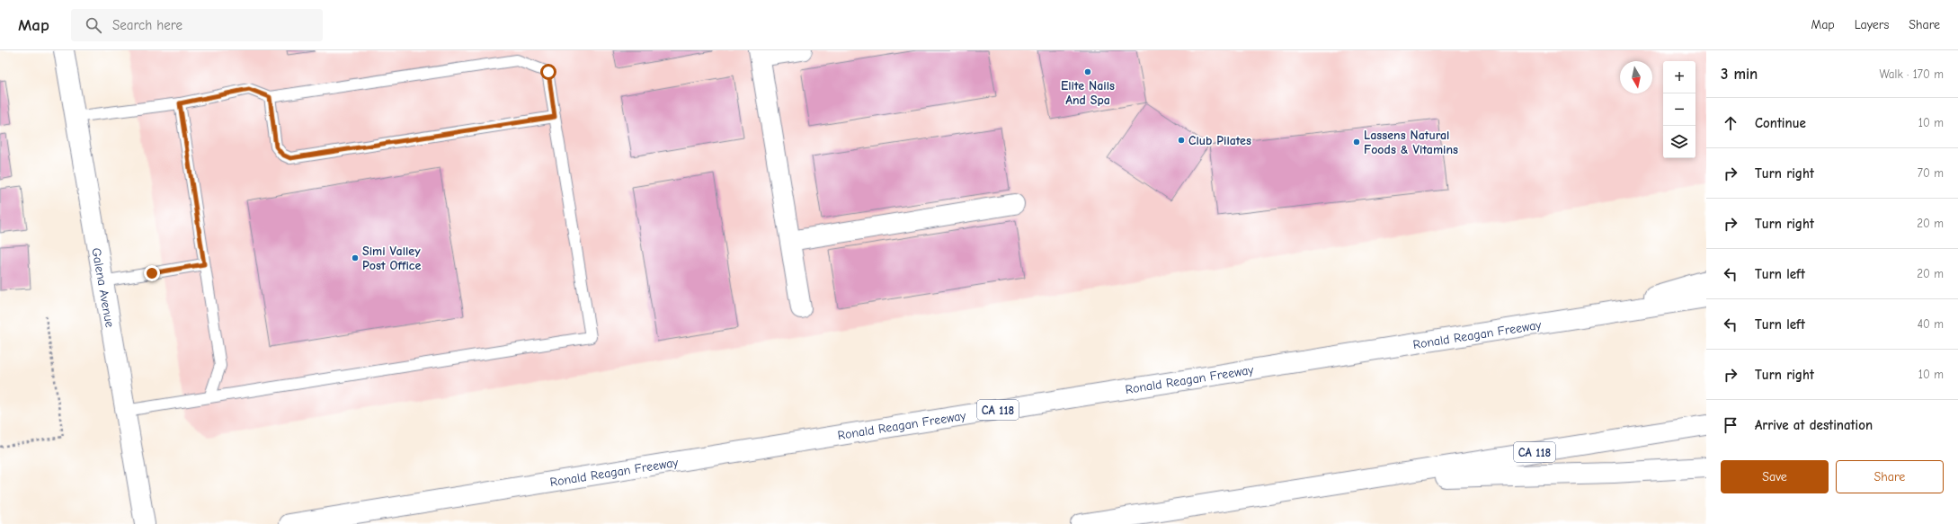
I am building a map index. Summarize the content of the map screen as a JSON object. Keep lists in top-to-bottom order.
{
  "streets": {
    "main road": ["Galena Avenue", "Ronald Reagan Freeway", "CA 118"]
  },
  "places": [
    "Elite Nails And Spa",
    "Club Pilates",
    "Lassens Natural Foods & Vitamins",
    "Simi Valley Post Office"
  ],
  "north": "bottom",
  "page": {
    "header": "Map",
    "search": "Search here",
    "nav": ["Map", "Layers", "Share"],
    "heading": ["3 min", "Walk · 170 m"],
    "map_buttons": ["+", "−"],
    "list": [
      ["Continue", "10 m"],
      ["Turn right", "70 m"],
      ["Turn right", "20 m"],
      ["Turn left", "20 m"],
      ["Turn left", "40 m"],
      ["Turn right", "10 m"],
      "Arrive at destination"
    ],
    "buttons": ["Save", "Share"]
  }
}
